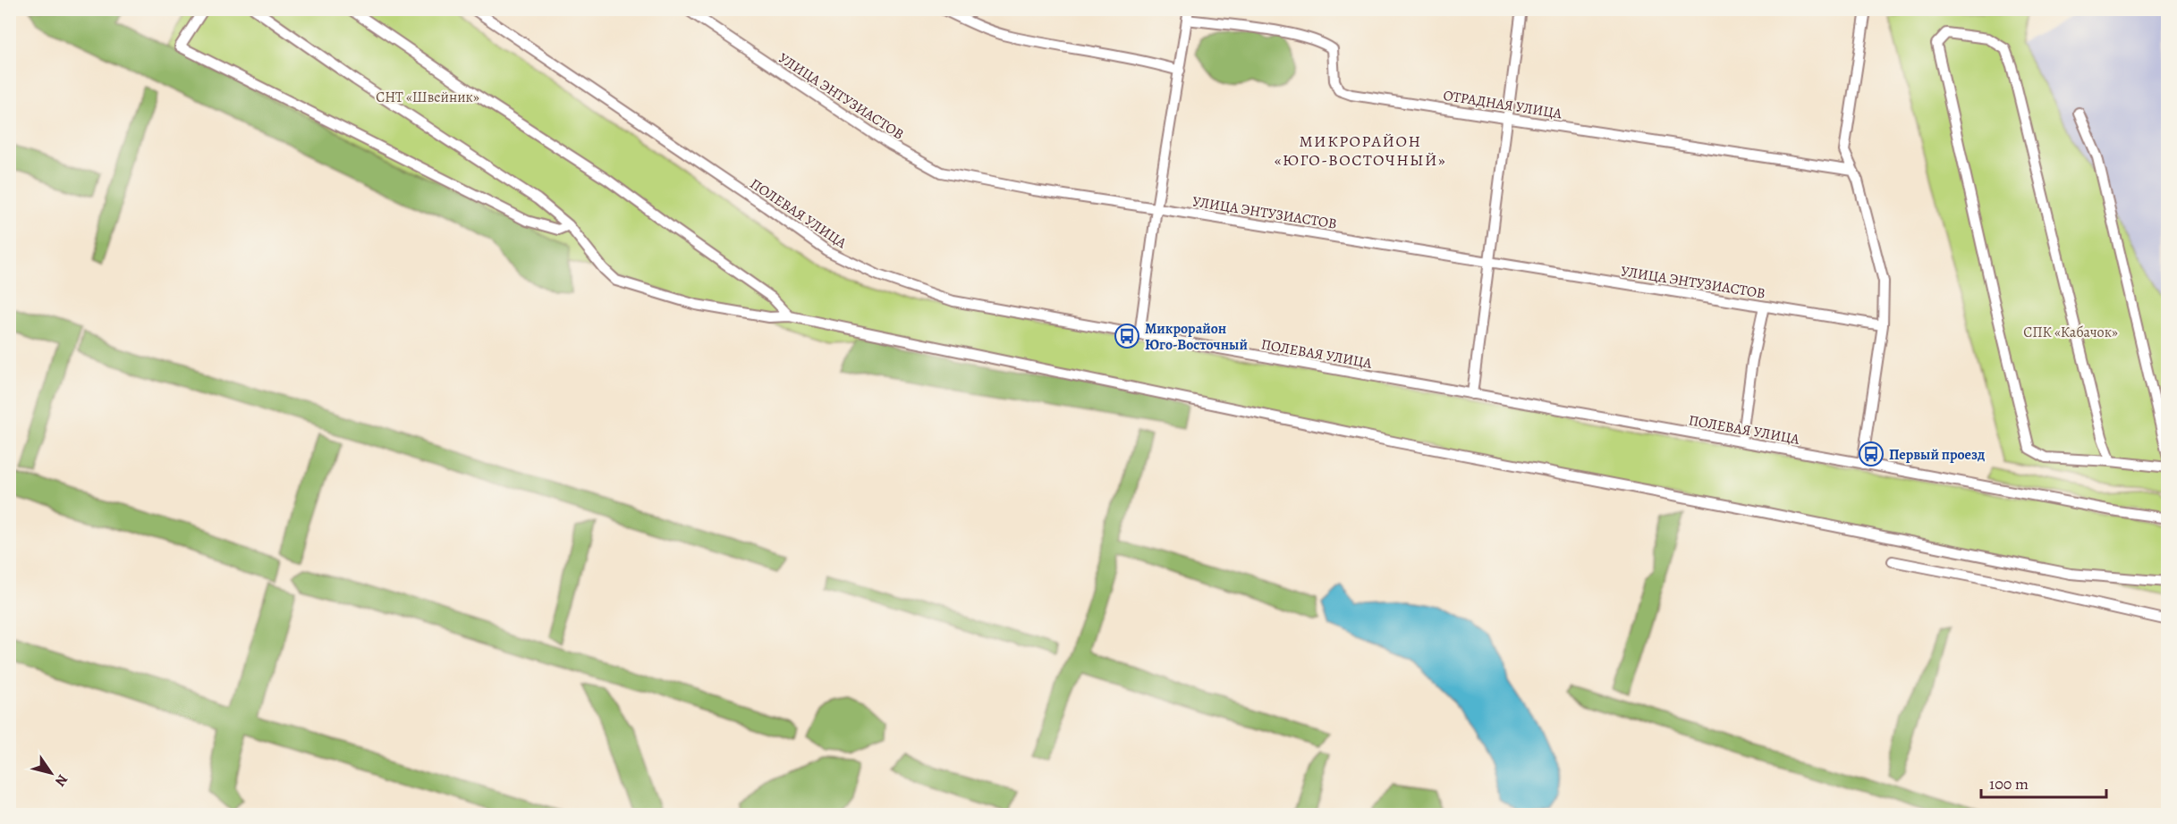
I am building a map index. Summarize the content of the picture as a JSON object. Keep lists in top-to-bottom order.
{
  "streets": {
    "street": ["УЛИЦА ЭНТУЗИАСТОВ", "ОТРАДНАЯ УЛИЦА", "ПОЛЕВАЯ УЛИЦА"]
  },
  "districts": ["МИКРОРАЙОН «ЮГО-ВОСТОЧНЫЙ»"],
  "parks": ["СНТ «Швейник»", "СПК «Кабачок»"],
  "places": {
    "bus stop": ["Микрорайон Юго-Восточный", "Первый проезд"]
  },
  "scale_bar": "100 m",
  "north": "bottom right"
}
